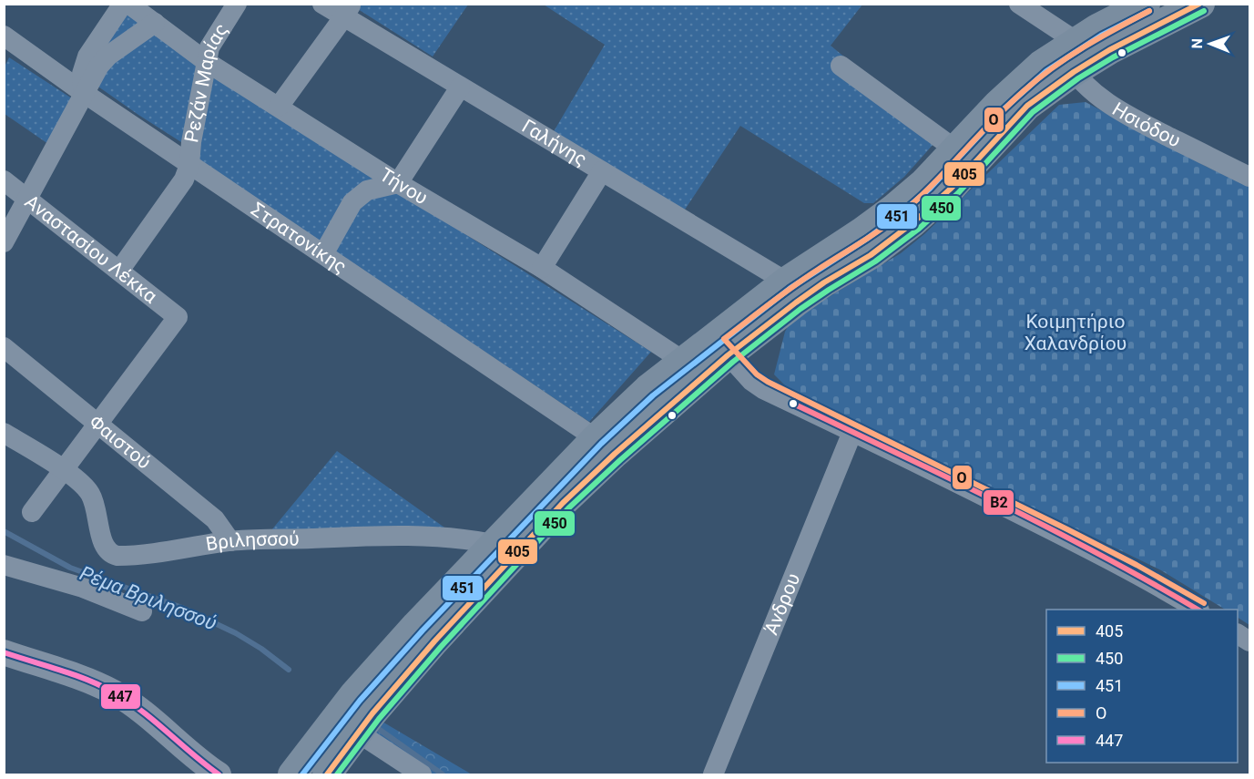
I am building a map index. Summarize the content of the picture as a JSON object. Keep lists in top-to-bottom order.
{
  "streets": {
    "street": [
      "Ρεζάν Μαρίας",
      "Ησιόδου",
      "Γαλήνης",
      "Τήνου",
      "Στρατονίκης",
      "Αναστασίου Λέκκα",
      "Φαιστού",
      "Βριλησσού",
      "Άνδρου"
    ]
  },
  "crossings": [
    ["Ρεζάν Μαρίας", "Τήνου"],
    ["Ρεζάν Μαρίας", "Στρατονίκης"],
    ["Αναστασίου Λέκκα", "Φαιστού"],
    ["Φαιστού", "Βριλησσού"]
  ],
  "water": ["Ρέμα Βριλησσού"],
  "parks": ["Κοιμητήριο Χαλανδρίου"],
  "lines": [
    "transit line 405",
    "transit line 450",
    "transit line 451",
    "transit line Ο",
    "transit line Β2",
    "transit line 447"
  ],
  "legend": [
    "405",
    "450",
    "451",
    "Ο",
    "447"
  ],
  "north": "left"
}
